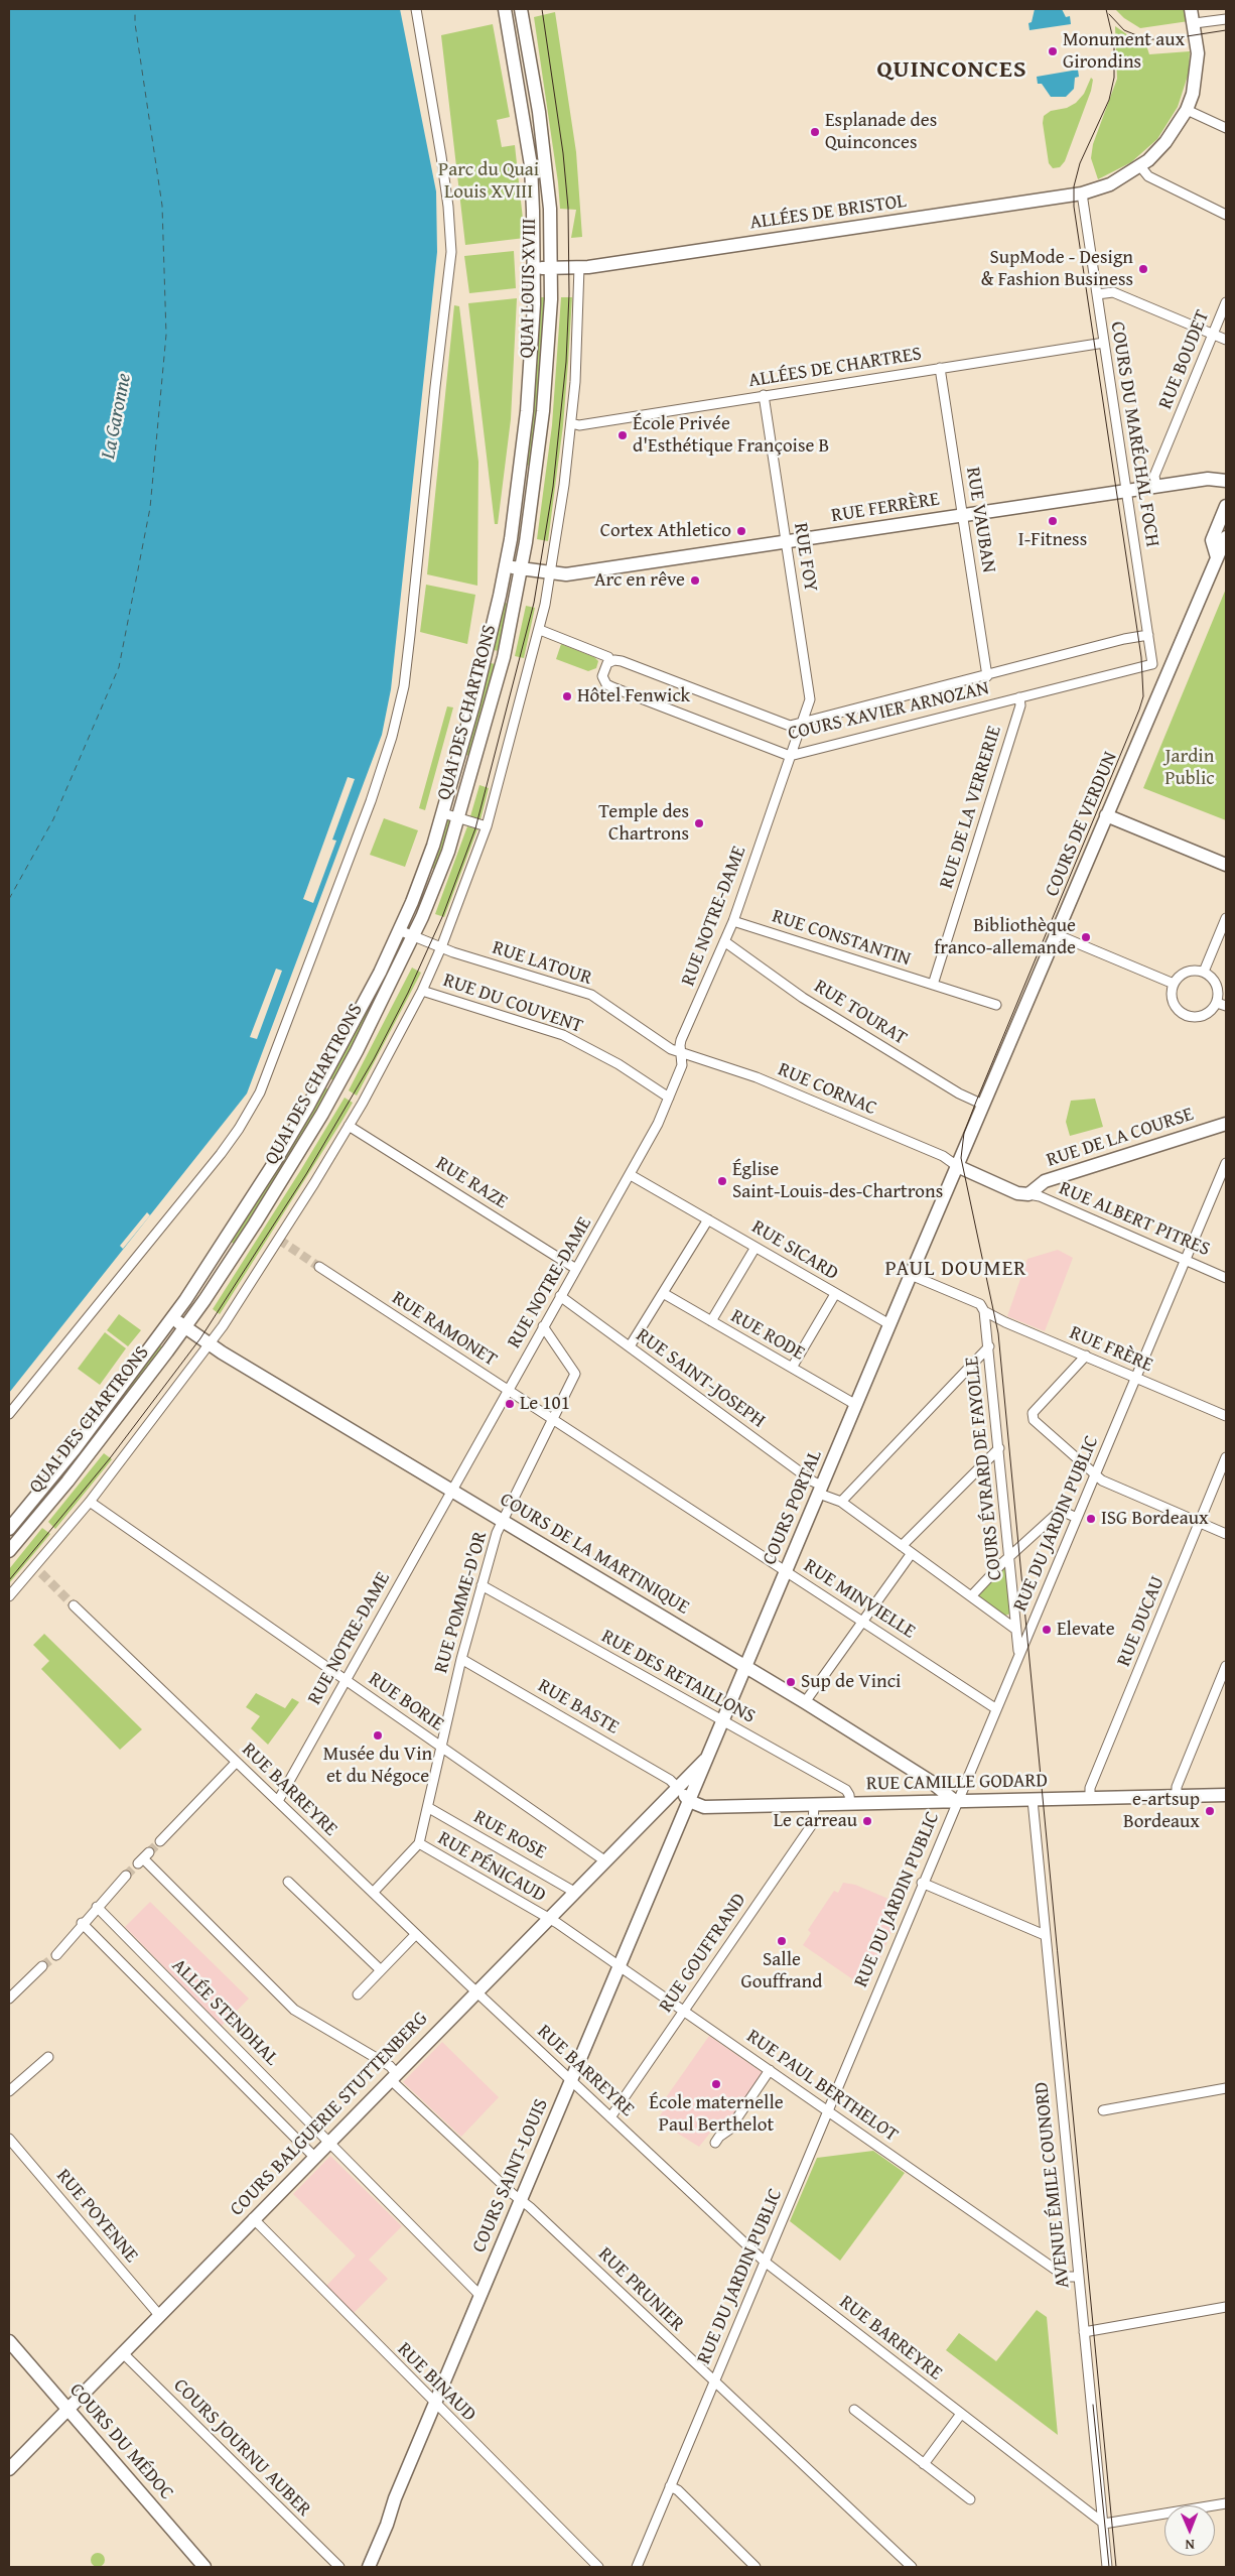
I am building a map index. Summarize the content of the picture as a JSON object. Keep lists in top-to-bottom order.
{
  "streets": {
    "main road": [
      "ALLÉES DE BRISTOL",
      "QUAI LOUIS XVIII",
      "RUE FERRÈRE",
      "QUAI DES CHARTRONS",
      "COURS DE VERDUN",
      "RUE DE LA COURSE",
      "COURS PORTAL",
      "COURS DE LA MARTINIQUE",
      "RUE CAMILLE GODARD",
      "COURS BALGUERIE STUTTENBERG",
      "COURS SAINT-LOUIS",
      "COURS DU MÉDOC"
    ],
    "street": [
      "RUE BOUDET",
      "ALLÉES DE CHARTRES",
      "COURS DU MARÉCHAL FOCH",
      "RUE VAUBAN",
      "RUE FOY",
      "COURS XAVIER ARNOZAN",
      "RUE DE LA VERRERIE",
      "RUE NOTRE-DAME",
      "RUE CONSTANTIN",
      "RUE LATOUR",
      "RUE DU COUVENT",
      "RUE TOURAT",
      "RUE CORNAC",
      "RUE RAZE",
      "RUE ALBERT PITRES",
      "RUE SICARD",
      "RUE RAMONET",
      "RUE RODE",
      "RUE FRÈRE",
      "RUE SAINT-JOSEPH",
      "COURS ÉVRARD DE FAYOLLE",
      "RUE DU JARDIN PUBLIC",
      "RUE MINVIELLE",
      "RUE POMME-D'OR",
      "RUE DUCAU",
      "RUE DES RETAILLONS",
      "RUE BORIE",
      "RUE BASTE",
      "RUE BARREYRE",
      "RUE ROSE",
      "RUE PÉNICAUD",
      "RUE GOUFFRAND",
      "ALLÉE STENDHAL",
      "RUE PAUL BERTHELOT",
      "AVENUE ÉMILE COUNORD",
      "RUE POYENNE",
      "RUE PRUNIER",
      "RUE BINAUD",
      "COURS JOURNU AUBER"
    ]
  },
  "crossings": [
    ["ALLÉES DE BRISTOL", "QUAI LOUIS XVIII"],
    ["ALLÉES DE BRISTOL", "COURS DU MARÉCHAL FOCH"],
    ["QUAI LOUIS XVIII", "RUE FERRÈRE"],
    ["QUAI LOUIS XVIII", "QUAI DES CHARTRONS"],
    ["RUE BOUDET", "RUE FERRÈRE"],
    ["ALLÉES DE CHARTRES", "COURS DU MARÉCHAL FOCH"],
    ["ALLÉES DE CHARTRES", "RUE VAUBAN"],
    ["ALLÉES DE CHARTRES", "RUE FOY"],
    ["COURS DU MARÉCHAL FOCH", "RUE FERRÈRE"],
    ["COURS DU MARÉCHAL FOCH", "COURS XAVIER ARNOZAN"],
    ["RUE FERRÈRE", "RUE VAUBAN"],
    ["RUE FERRÈRE", "RUE FOY"],
    ["RUE FERRÈRE", "QUAI DES CHARTRONS"],
    ["RUE VAUBAN", "COURS XAVIER ARNOZAN"],
    ["RUE FOY", "COURS XAVIER ARNOZAN"],
    ["RUE FOY", "RUE NOTRE-DAME"],
    ["COURS XAVIER ARNOZAN", "RUE DE LA VERRERIE"],
    ["COURS XAVIER ARNOZAN", "RUE NOTRE-DAME"],
    ["QUAI DES CHARTRONS", "RUE LATOUR"],
    ["QUAI DES CHARTRONS", "COURS DE LA MARTINIQUE"],
    ["RUE DE LA VERRERIE", "RUE CONSTANTIN"],
    ["COURS DE VERDUN", "RUE TOURAT"],
    ["COURS DE VERDUN", "RUE CORNAC"],
    ["COURS DE VERDUN", "RUE FRÈRE"],
    ["COURS DE VERDUN", "COURS PORTAL"],
    ["RUE NOTRE-DAME", "RUE CONSTANTIN"],
    ["RUE NOTRE-DAME", "RUE LATOUR"],
    ["RUE NOTRE-DAME", "RUE DU COUVENT"],
    ["RUE NOTRE-DAME", "RUE TOURAT"],
    ["RUE NOTRE-DAME", "RUE CORNAC"],
    ["RUE NOTRE-DAME", "RUE RAZE"],
    ["RUE NOTRE-DAME", "RUE SICARD"],
    ["RUE NOTRE-DAME", "RUE RAMONET"],
    ["RUE NOTRE-DAME", "RUE SAINT-JOSEPH"],
    ["RUE NOTRE-DAME", "COURS DE LA MARTINIQUE"],
    ["RUE NOTRE-DAME", "RUE POMME-D'OR"],
    ["RUE NOTRE-DAME", "RUE BORIE"],
    ["RUE NOTRE-DAME", "RUE BARREYRE"],
    ["RUE LATOUR", "RUE CORNAC"],
    ["RUE DE LA COURSE", "RUE ALBERT PITRES"],
    ["RUE ALBERT PITRES", "RUE DU JARDIN PUBLIC"],
    ["RUE SICARD", "COURS PORTAL"],
    ["RUE RAMONET", "RUE MINVIELLE"],
    ["RUE RAMONET", "RUE POMME-D'OR"],
    ["RUE RODE", "COURS PORTAL"],
    ["RUE FRÈRE", "COURS ÉVRARD DE FAYOLLE"],
    ["RUE FRÈRE", "COURS PORTAL"],
    ["RUE FRÈRE", "RUE DU JARDIN PUBLIC"],
    ["RUE SAINT-JOSEPH", "COURS ÉVRARD DE FAYOLLE"],
    ["RUE SAINT-JOSEPH", "COURS PORTAL"],
    ["COURS ÉVRARD DE FAYOLLE", "RUE DU JARDIN PUBLIC"],
    ["COURS PORTAL", "COURS DE LA MARTINIQUE"],
    ["COURS PORTAL", "RUE MINVIELLE"],
    ["COURS PORTAL", "RUE DES RETAILLONS"],
    ["COURS PORTAL", "RUE BASTE"],
    ["COURS PORTAL", "RUE CAMILLE GODARD"],
    ["COURS PORTAL", "COURS BALGUERIE STUTTENBERG"],
    ["COURS PORTAL", "COURS SAINT-LOUIS"],
    ["RUE DU JARDIN PUBLIC", "COURS DE LA MARTINIQUE"],
    ["RUE DU JARDIN PUBLIC", "RUE MINVIELLE"],
    ["RUE DU JARDIN PUBLIC", "RUE CAMILLE GODARD"],
    ["RUE DU JARDIN PUBLIC", "RUE BARREYRE"],
    ["RUE DU JARDIN PUBLIC", "RUE PAUL BERTHELOT"],
    ["RUE DU JARDIN PUBLIC", "RUE PRUNIER"],
    ["COURS DE LA MARTINIQUE", "RUE POMME-D'OR"],
    ["COURS DE LA MARTINIQUE", "RUE CAMILLE GODARD"],
    ["RUE MINVIELLE", "RUE POMME-D'OR"],
    ["RUE POMME-D'OR", "RUE DES RETAILLONS"],
    ["RUE POMME-D'OR", "RUE BORIE"],
    ["RUE POMME-D'OR", "RUE BASTE"],
    ["RUE POMME-D'OR", "RUE BARREYRE"],
    ["RUE POMME-D'OR", "RUE ROSE"],
    ["RUE POMME-D'OR", "RUE PÉNICAUD"],
    ["RUE DUCAU", "RUE CAMILLE GODARD"],
    ["RUE DES RETAILLONS", "RUE CAMILLE GODARD"],
    ["RUE BORIE", "COURS BALGUERIE STUTTENBERG"],
    ["RUE BASTE", "COURS BALGUERIE STUTTENBERG"],
    ["RUE CAMILLE GODARD", "RUE GOUFFRAND"],
    ["RUE CAMILLE GODARD", "COURS SAINT-LOUIS"],
    ["RUE CAMILLE GODARD", "AVENUE ÉMILE COUNORD"],
    ["RUE BARREYRE", "RUE GOUFFRAND"],
    ["RUE BARREYRE", "COURS BALGUERIE STUTTENBERG"],
    ["RUE BARREYRE", "COURS SAINT-LOUIS"],
    ["RUE BARREYRE", "AVENUE ÉMILE COUNORD"],
    ["RUE ROSE", "COURS BALGUERIE STUTTENBERG"],
    ["RUE PÉNICAUD", "RUE PAUL BERTHELOT"],
    ["RUE PÉNICAUD", "COURS BALGUERIE STUTTENBERG"],
    ["RUE GOUFFRAND", "RUE PAUL BERTHELOT"],
    ["ALLÉE STENDHAL", "COURS BALGUERIE STUTTENBERG"],
    ["ALLÉE STENDHAL", "COURS SAINT-LOUIS"],
    ["RUE PAUL BERTHELOT", "COURS BALGUERIE STUTTENBERG"],
    ["RUE PAUL BERTHELOT", "COURS SAINT-LOUIS"],
    ["RUE PAUL BERTHELOT", "AVENUE ÉMILE COUNORD"],
    ["COURS BALGUERIE STUTTENBERG", "RUE POYENNE"],
    ["COURS BALGUERIE STUTTENBERG", "RUE PRUNIER"],
    ["COURS BALGUERIE STUTTENBERG", "RUE BINAUD"],
    ["COURS BALGUERIE STUTTENBERG", "COURS DU MÉDOC"],
    ["COURS BALGUERIE STUTTENBERG", "COURS JOURNU AUBER"],
    ["COURS SAINT-LOUIS", "RUE PRUNIER"],
    ["COURS SAINT-LOUIS", "RUE BINAUD"]
  ],
  "districts": ["QUINCONCES", "PAUL DOUMER"],
  "water": ["La Garonne"],
  "parks": ["Parc du Quai Louis XVIII", "Jardin Public"],
  "places": [
    "Monument aux Girondins",
    "Esplanade des Quinconces",
    "SupMode - Design & Fashion Business",
    "École Privée d'Esthétique Françoise B",
    "I-Fitness",
    "Cortex Athletico",
    "Arc en rêve",
    "Hôtel Fenwick",
    "Temple des Chartrons",
    "Bibliothèque franco-allemande",
    "Église Saint-Louis-des-Chartrons",
    "Le 101",
    "ISG Bordeaux",
    "Elevate",
    "Sup de Vinci",
    "Musée du Vin et du Négoce",
    "e-artsup Bordeaux",
    "Le carreau",
    "Salle Gouffrand",
    "École maternelle Paul Berthelot"
  ],
  "north": "bottom"
}
